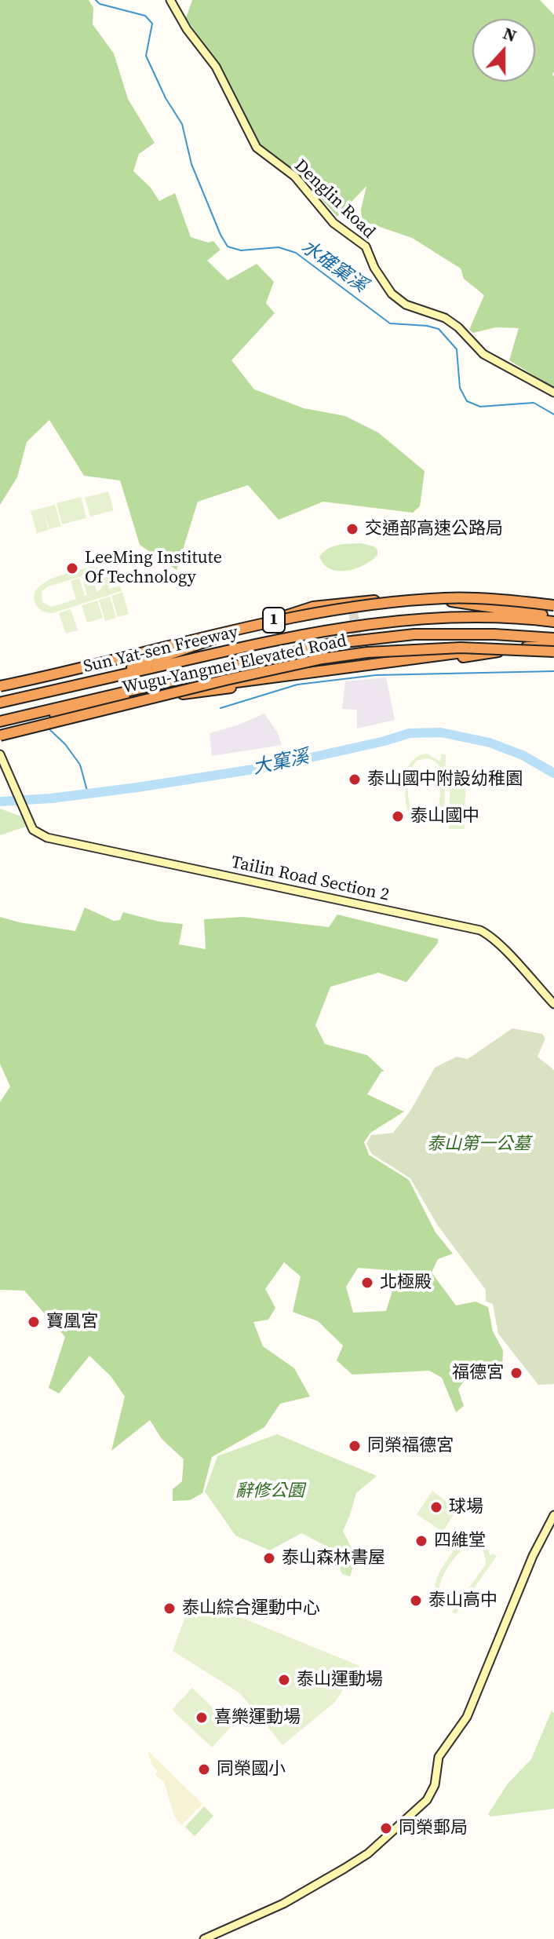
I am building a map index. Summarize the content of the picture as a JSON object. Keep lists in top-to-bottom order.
{
  "streets": {
    "highway": ["1", "Sun Yat-sen Freeway", "Wugu-Yangmei Elevated Road"],
    "main road": ["Denglin Road"]
  },
  "water": ["水確窠溪", "大窠溪"],
  "parks": ["泰山第一公墓", "辭修公園"],
  "places": [
    "交通部高速公路局",
    "LeeMing Institute Of Technology",
    "泰山國中附設幼稚園",
    "泰山國中",
    "北極殿",
    "寶凰宮",
    "福德宮",
    "同榮福德宮",
    "球場",
    "四維堂",
    "泰山森林書屋",
    "泰山高中",
    "泰山綜合運動中心",
    "泰山運動場",
    "喜樂運動場",
    "同榮國小",
    "同榮郵局"
  ],
  "north": "top"
}
